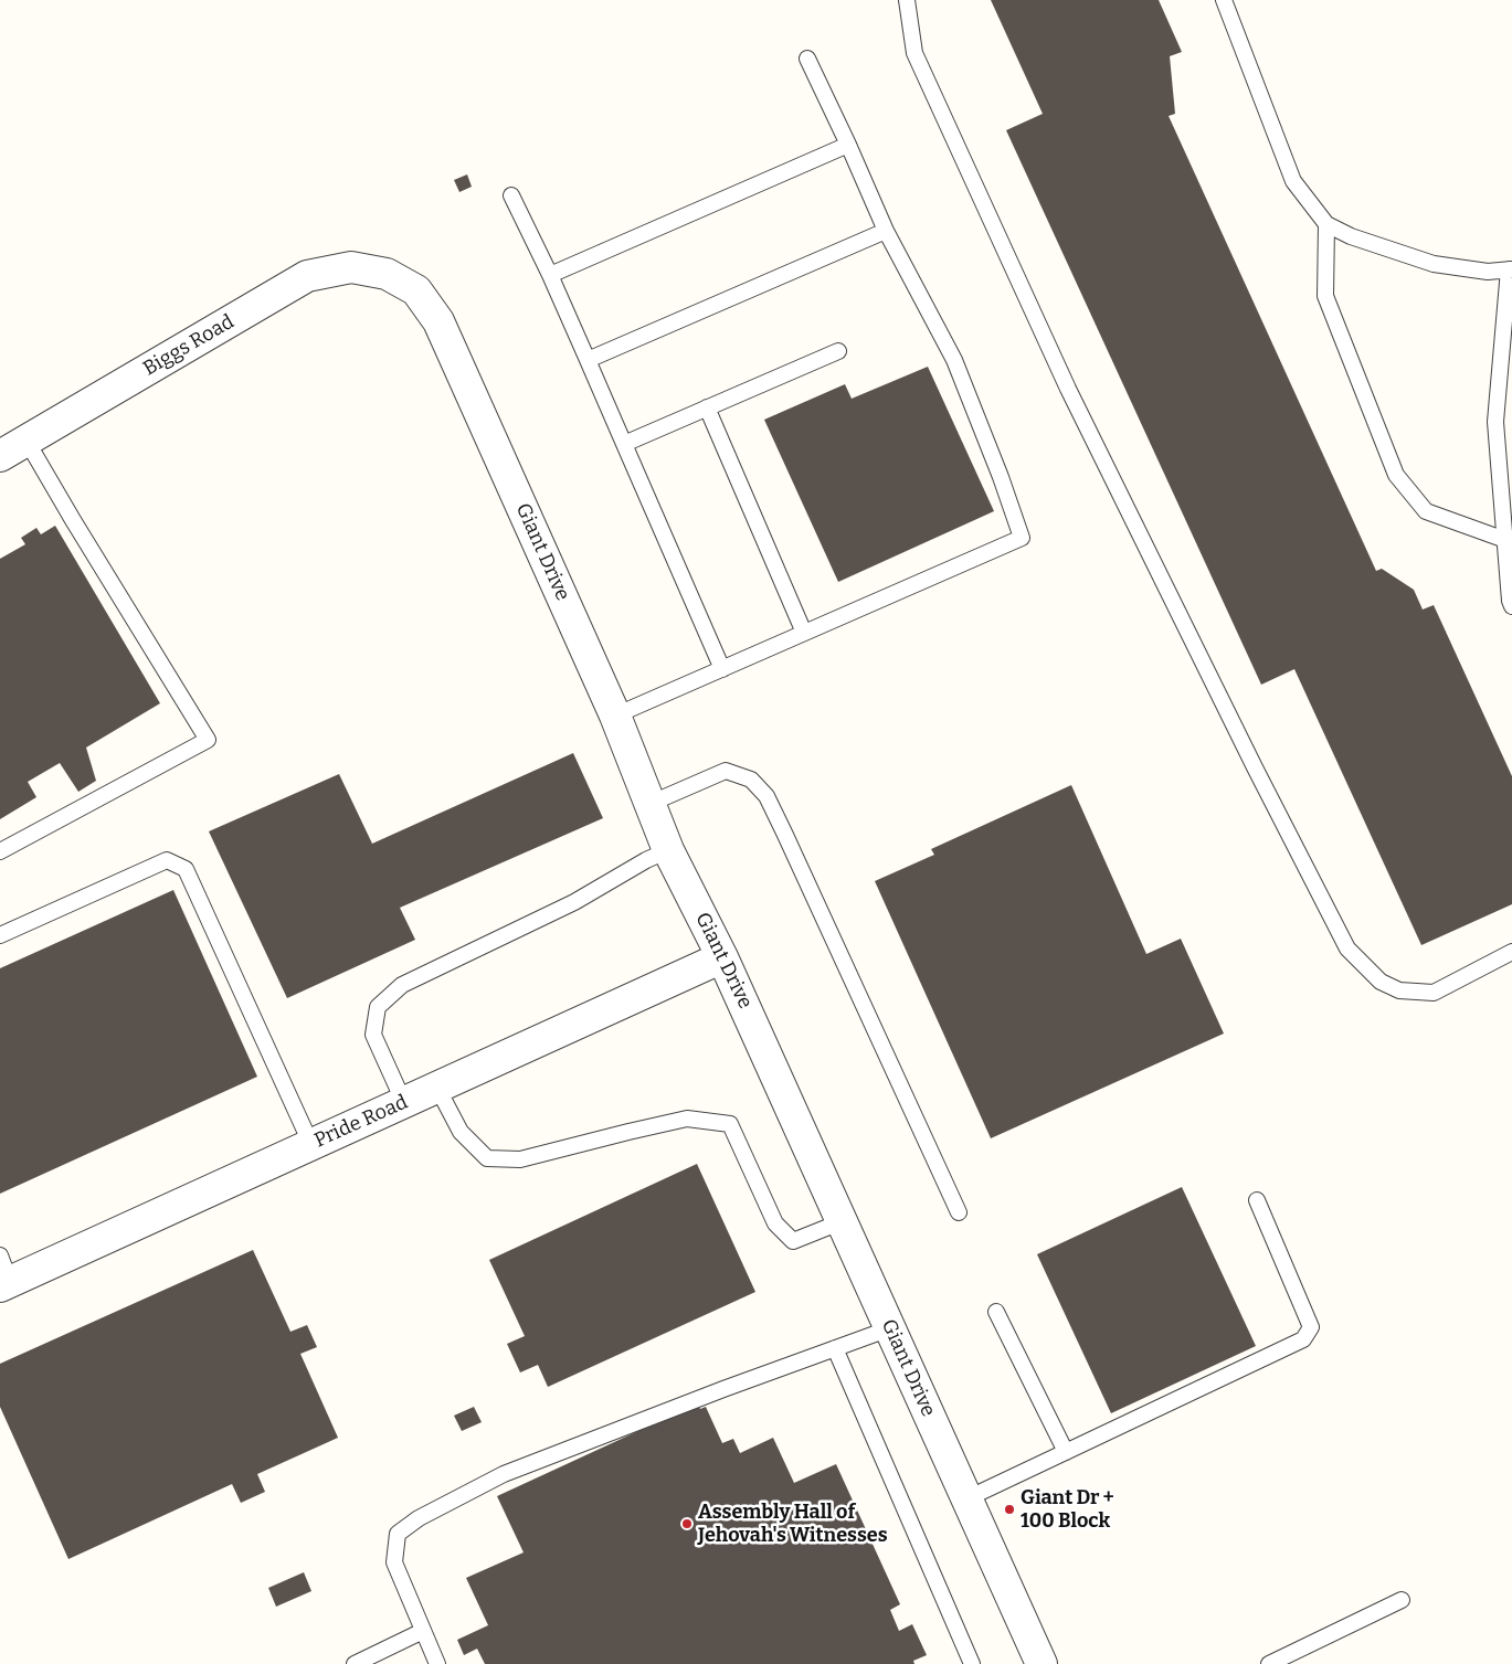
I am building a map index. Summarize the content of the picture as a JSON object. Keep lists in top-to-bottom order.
{
  "streets": {
    "street": ["Biggs Road", "Giant Drive", "Pride Road"]
  },
  "crossings": [
    ["Biggs Road", "Giant Drive"],
    ["Giant Drive", "Pride Road"]
  ],
  "places": ["Giant Dr + 100 Block", "Assembly Hall of Jehovah's Witnesses"]
}
